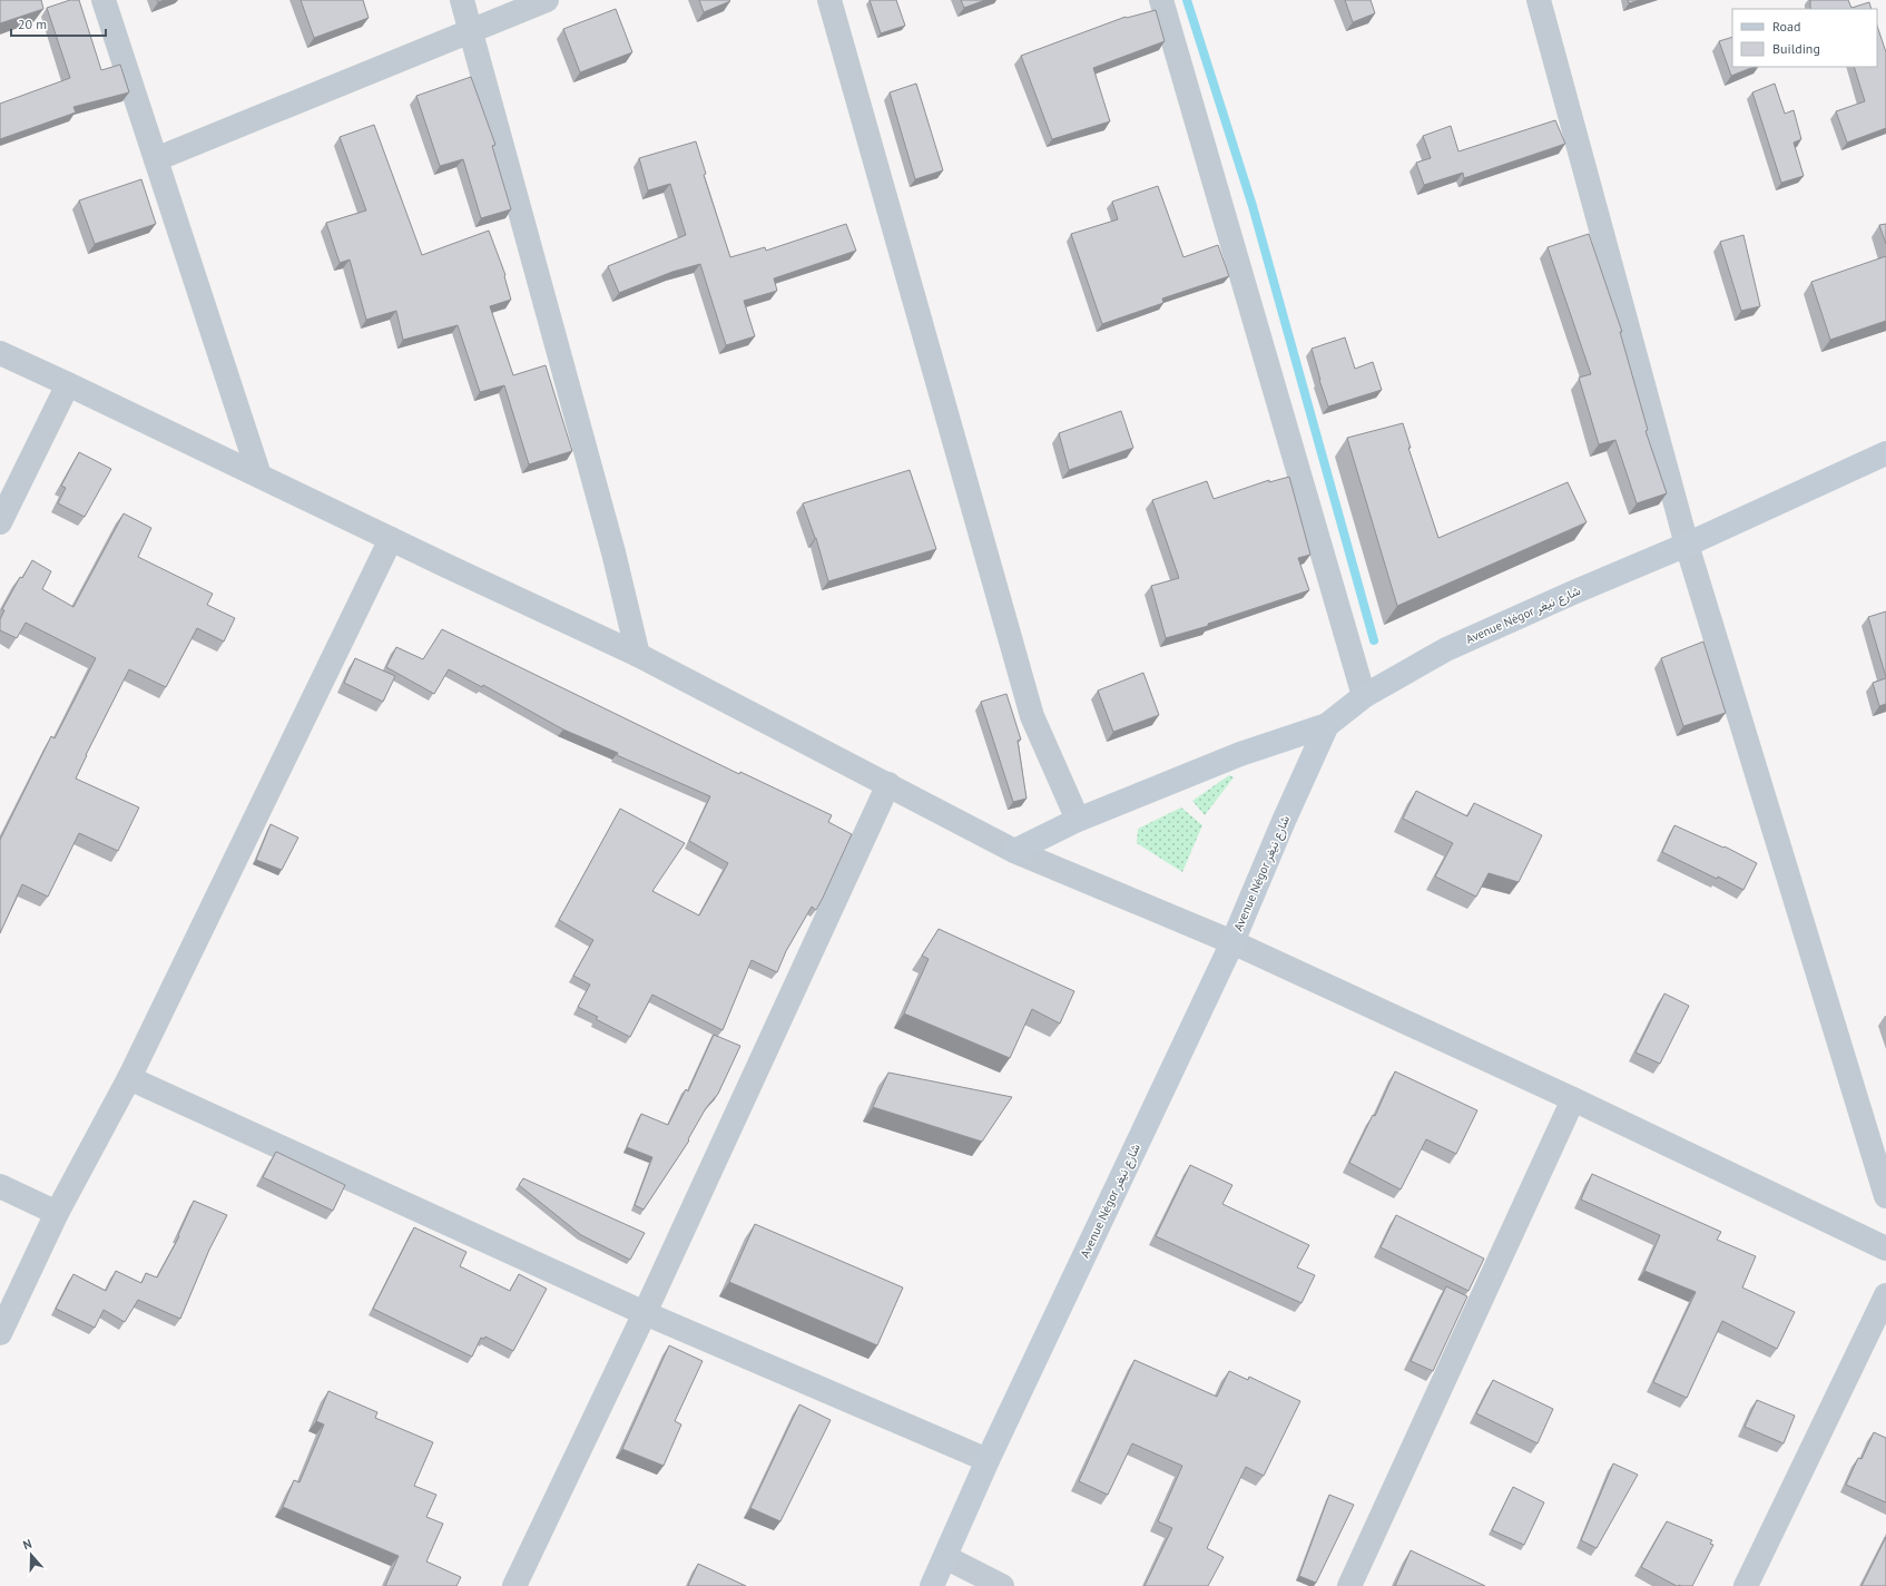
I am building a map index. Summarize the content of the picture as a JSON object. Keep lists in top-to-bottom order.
{
  "streets": {
    "main road": ["Avenue Négor شارع نيغر"]
  },
  "legend": ["Road", "Building"],
  "scale_bar": "20 m",
  "north": "top"
}
